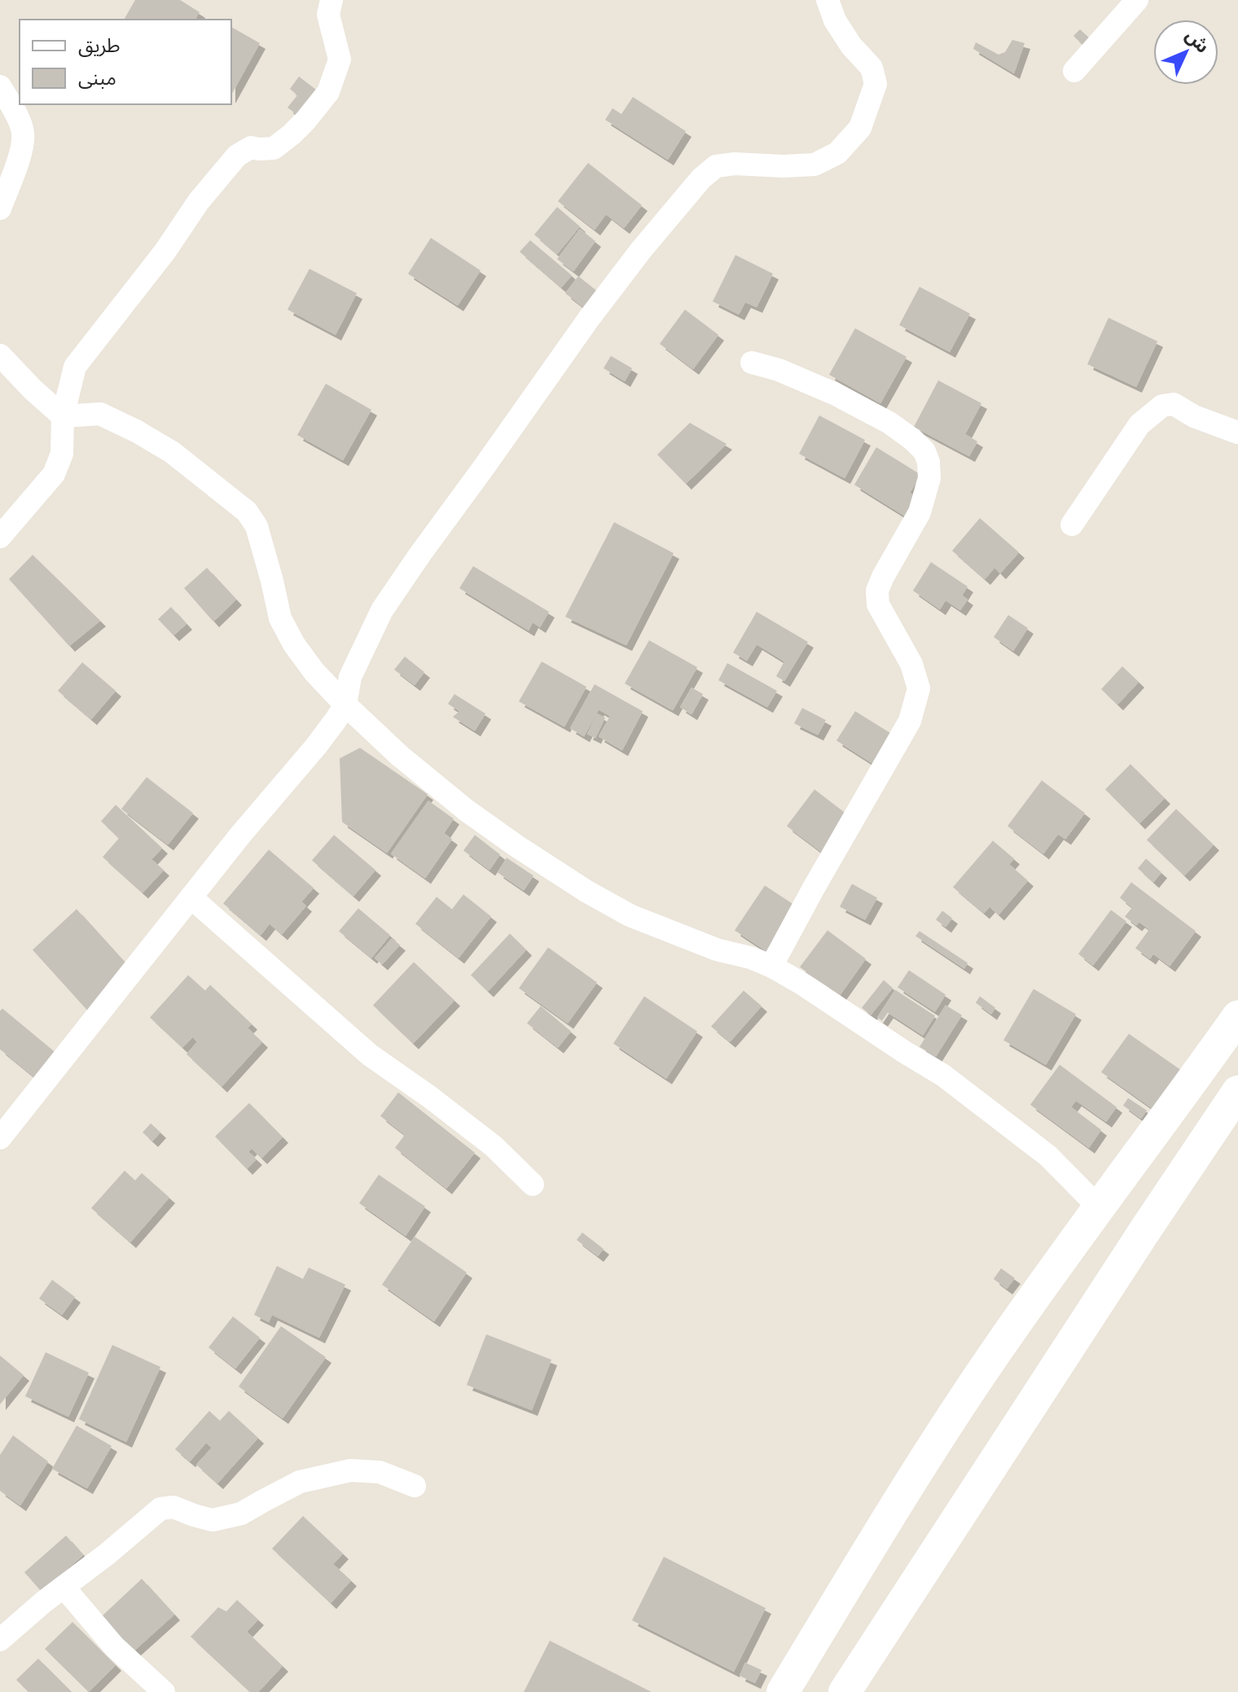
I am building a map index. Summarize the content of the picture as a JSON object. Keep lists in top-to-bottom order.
{
  "legend": ["طريق", "مبنى"],
  "north": "top right"
}
